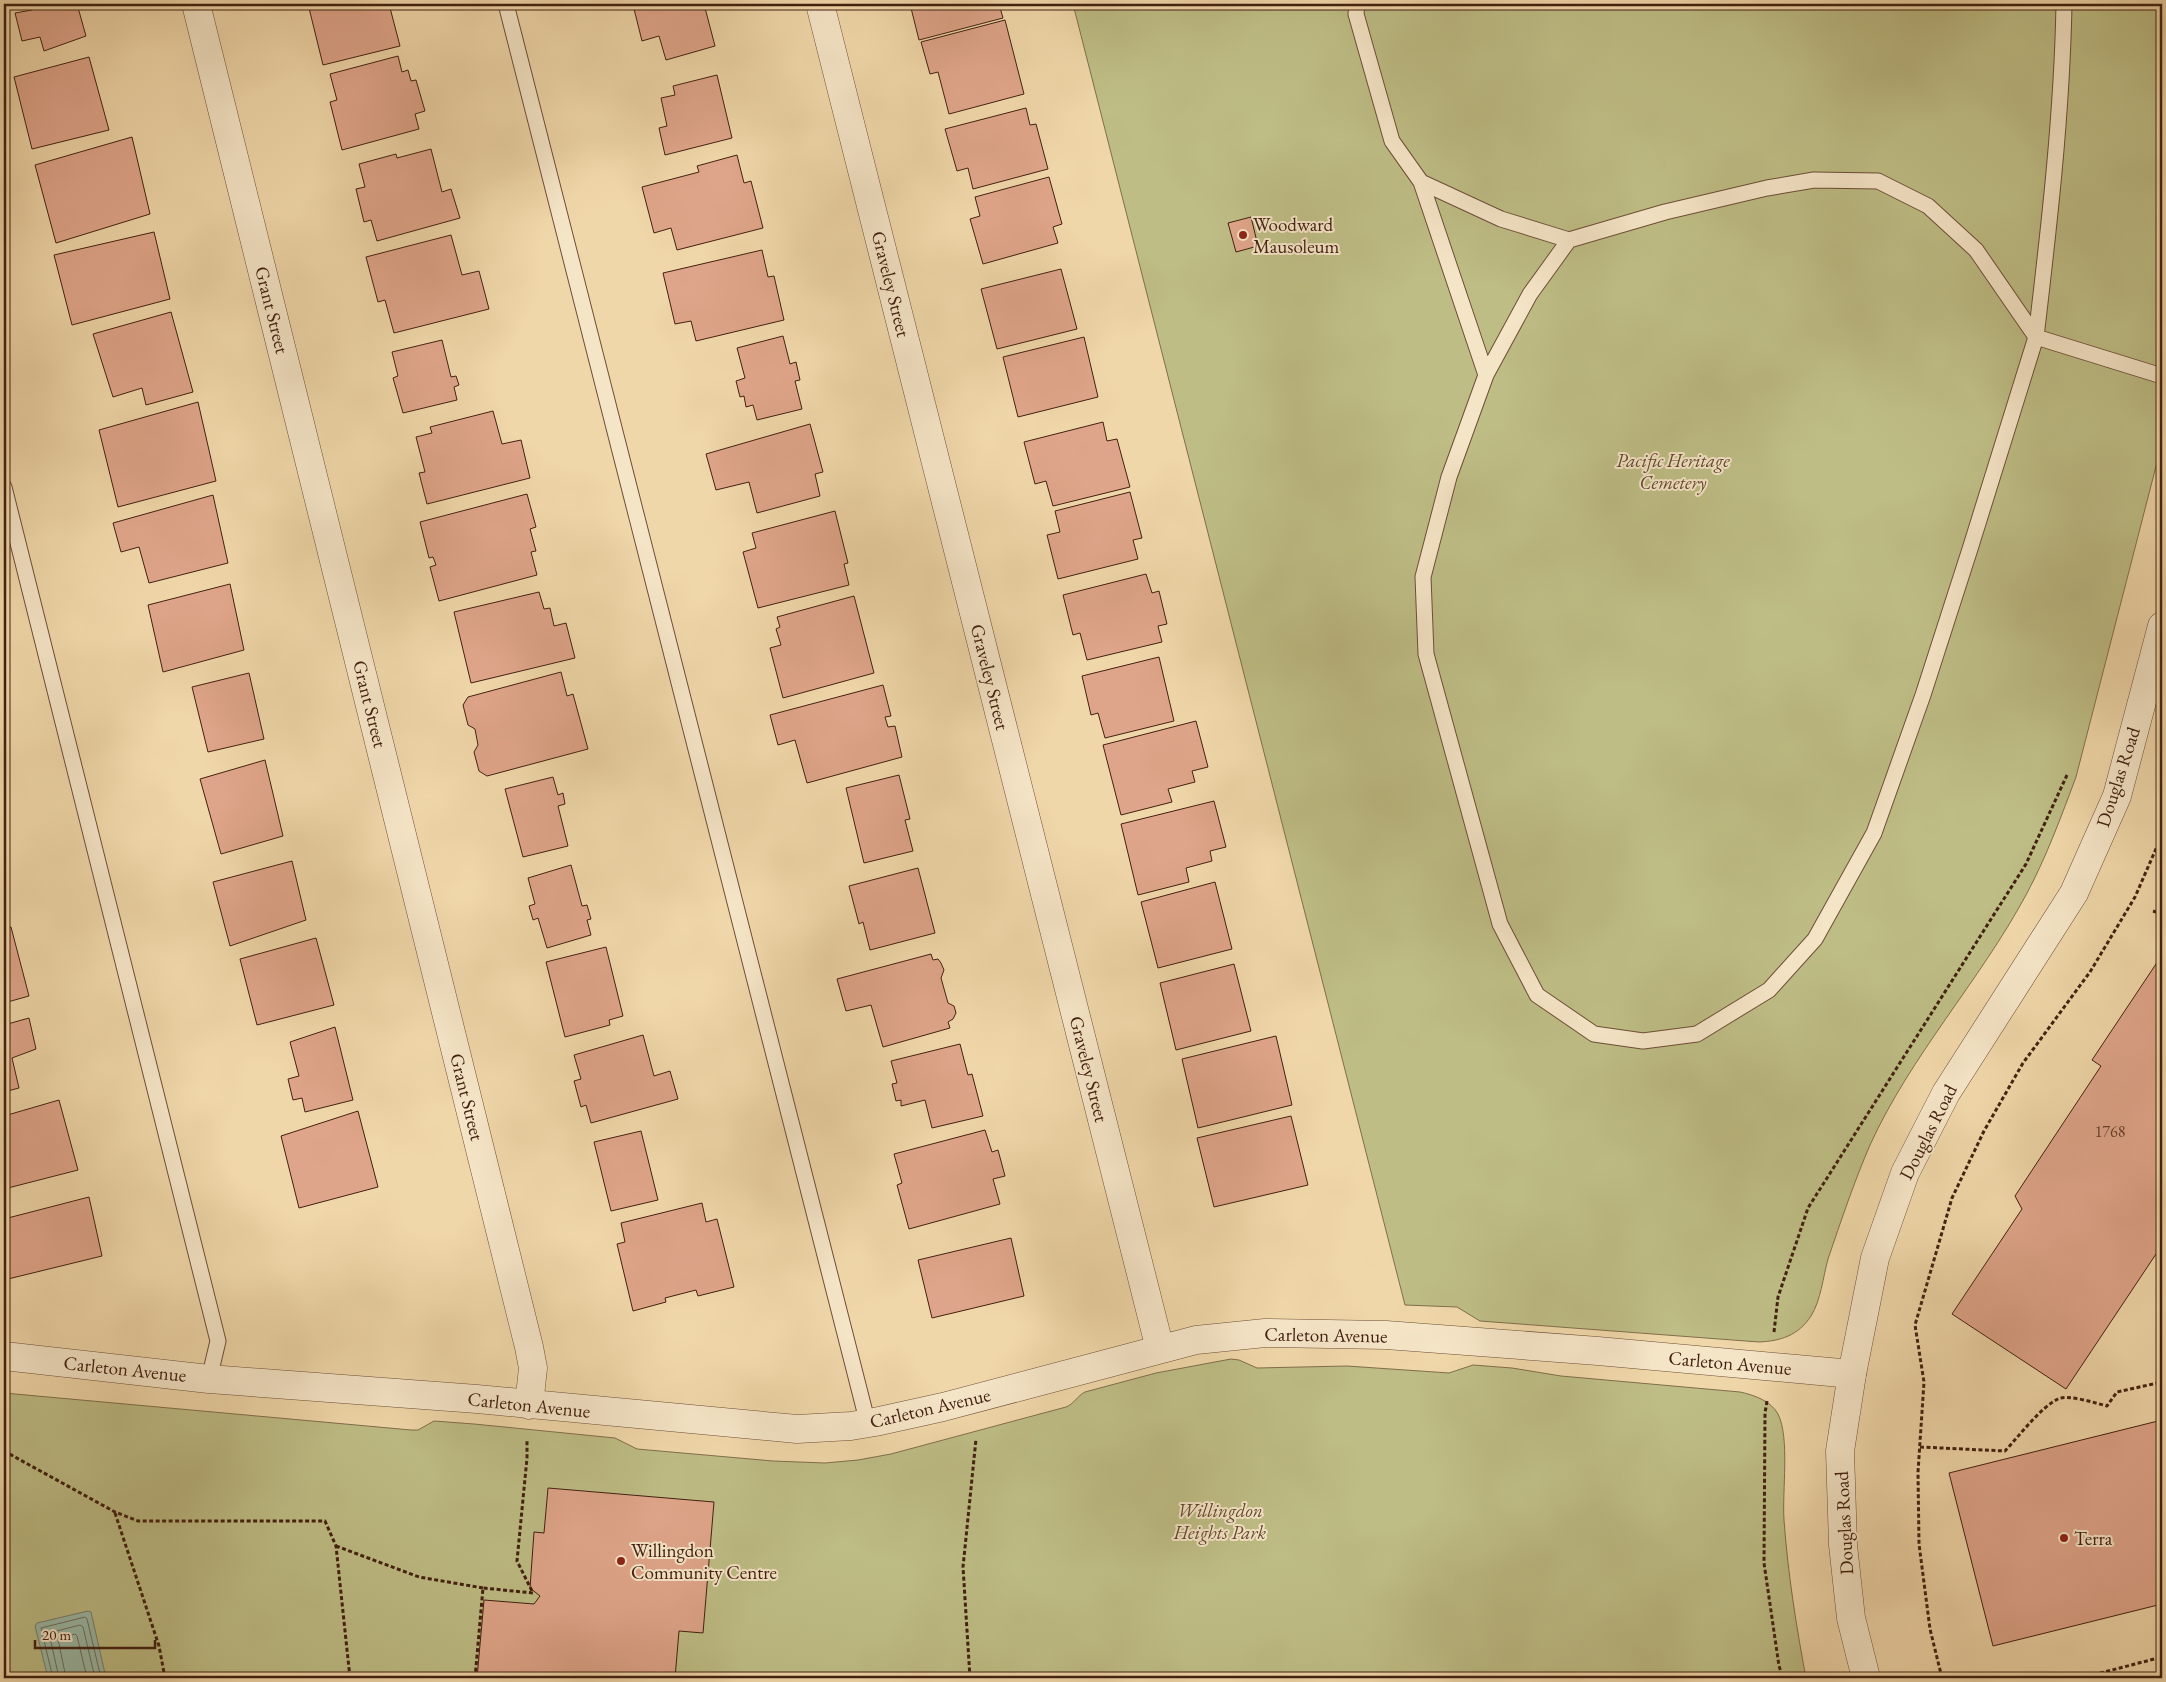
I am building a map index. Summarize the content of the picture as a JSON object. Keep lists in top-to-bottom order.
{
  "streets": {
    "street": [
      "Graveley Street",
      "Grant Street",
      "Douglas Road",
      "Carleton Avenue"
    ]
  },
  "crossings": [
    ["Graveley Street", "Carleton Avenue"],
    ["Grant Street", "Carleton Avenue"],
    ["Douglas Road", "Carleton Avenue"]
  ],
  "parks": ["Pacific Heritage Cemetery", "Willingdon Heights Park"],
  "places": ["Woodward Mausoleum", "Terra", "Willingdon Community Centre"],
  "house_numbers": ["1768"],
  "scale_bar": "20 m"
}
